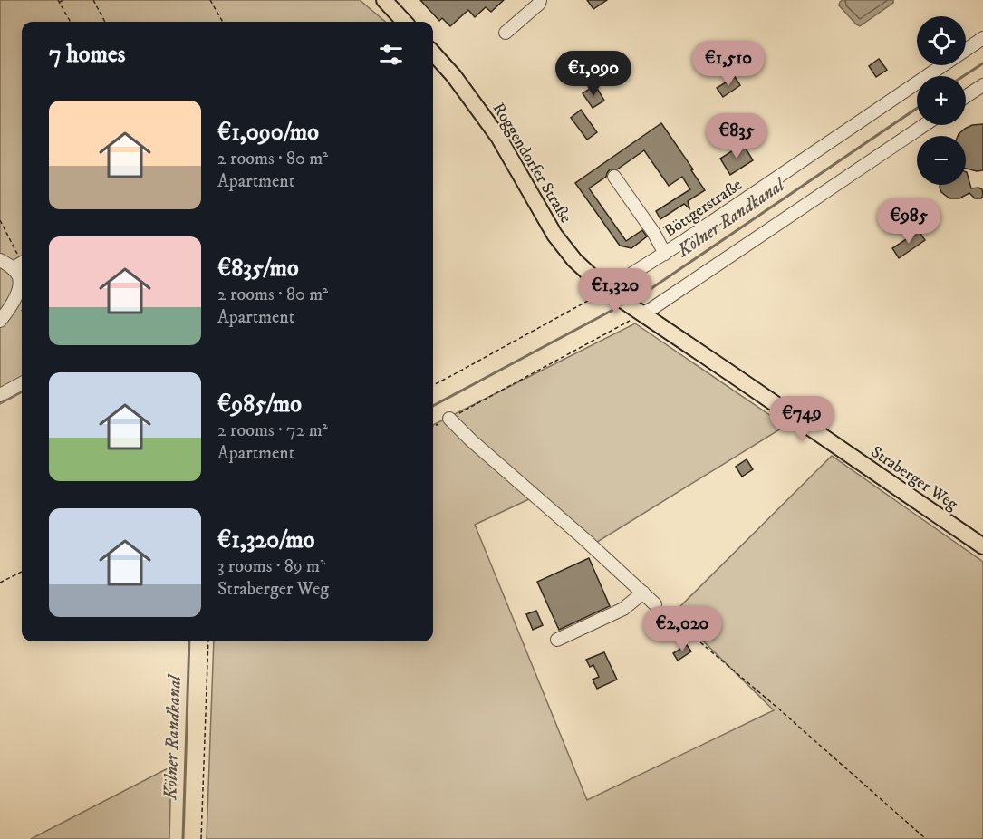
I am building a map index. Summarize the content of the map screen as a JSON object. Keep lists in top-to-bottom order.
{
  "streets": {
    "main road": ["Roggendorfer Straße", "Straberger Weg"],
    "lane": ["Böttgerstraße"]
  },
  "crossings": [
    ["Roggendorfer Straße", "Böttgerstraße"],
    ["Roggendorfer Straße", "Straberger Weg"],
    ["Böttgerstraße", "Straberger Weg"]
  ],
  "water": ["Kölner Randkanal"],
  "page": {
    "map_buttons": ["+", "−"],
    "heading": "7 homes",
    "price": [
      "€1,510",
      "€1,090",
      "€835",
      "€985",
      "€1,320",
      "€749",
      "€2,020"
    ],
    "list": [
      {
        "name": "€1,090/mo",
        "note": "2 rooms · 80 m² · Apartment"
      },
      {
        "name": "€835/mo",
        "note": "2 rooms · 80 m² · Apartment"
      },
      {
        "name": "€985/mo",
        "note": "2 rooms · 72 m² · Apartment"
      },
      {
        "name": "€1,320/mo",
        "note": "3 rooms · 89 m² · Straberger Weg"
      }
    ]
  }
}
